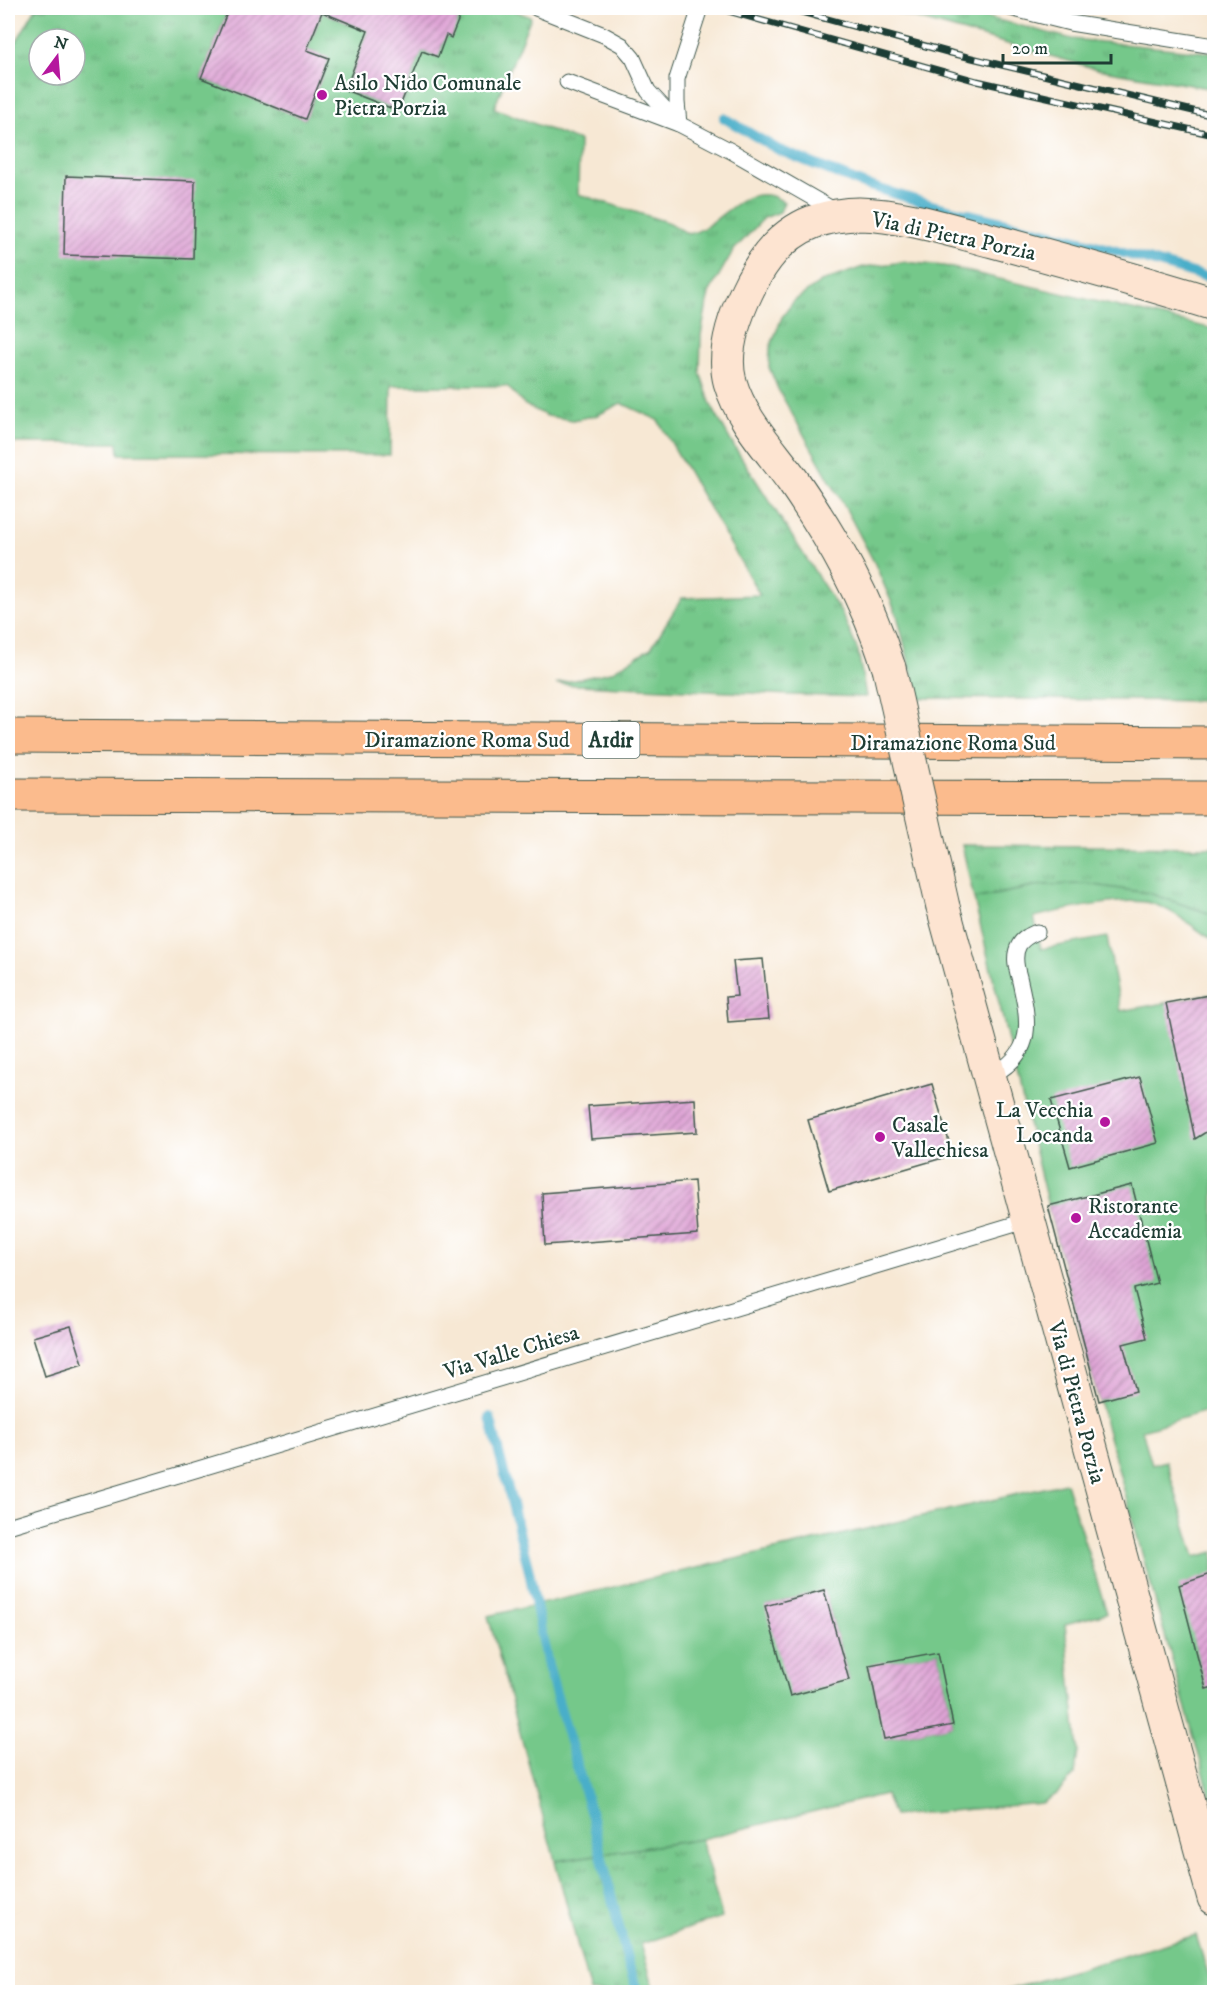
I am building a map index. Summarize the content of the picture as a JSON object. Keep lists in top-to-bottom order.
{
  "streets": {
    "highway": ["Diramazione Roma Sud", "A1dir"],
    "street": ["Via di Pietra Porzia"],
    "lane": ["Via Valle Chiesa"]
  },
  "crossings": [
    ["Via di Pietra Porzia", "Via Valle Chiesa"]
  ],
  "places": [
    "Asilo Nido Comunale Pietra Porzia",
    "La Vecchia Locanda",
    "Casale Vallechiesa",
    "Ristorante Accademia"
  ],
  "scale_bar": "20 m",
  "north": "top"
}
